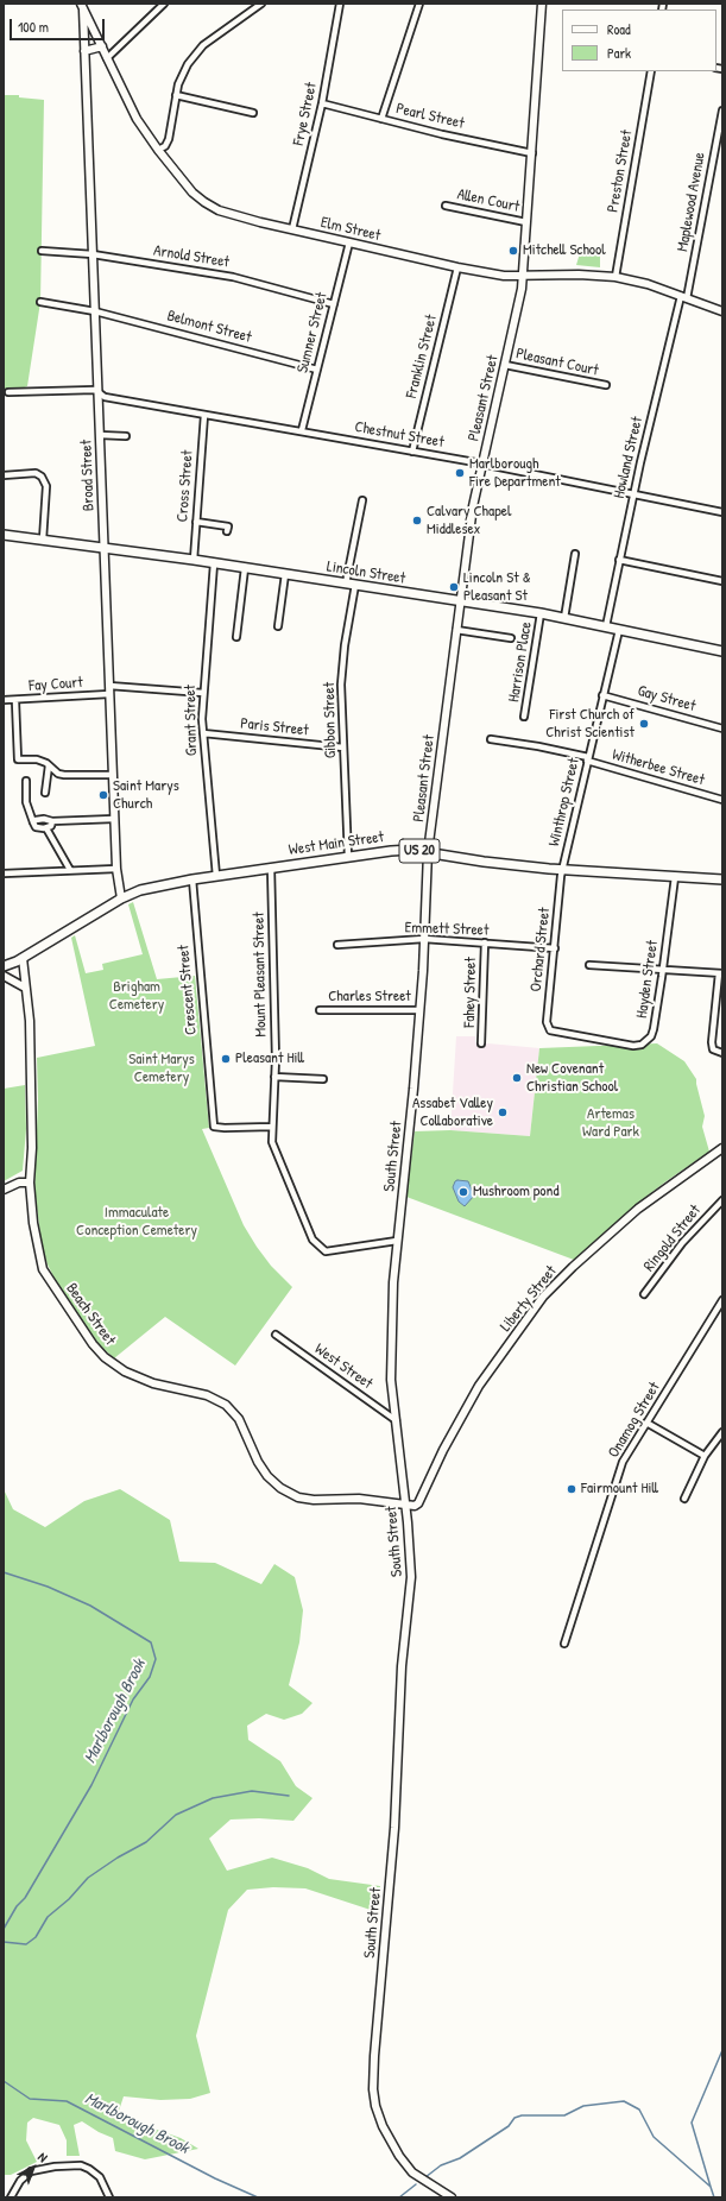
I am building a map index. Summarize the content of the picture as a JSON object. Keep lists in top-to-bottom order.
{
  "streets": {
    "main road": ["Lincoln Street", "West Main Street", "US 20"],
    "street": [
      "Frye Street",
      "Pearl Street",
      "Preston Street",
      "Allen Court",
      "Maplewood Avenue",
      "Elm Street",
      "Arnold Street",
      "Belmont Street",
      "Sumner Street",
      "Franklin Street",
      "Pleasant Court",
      "Pleasant Street",
      "Chestnut Street",
      "Howland Street",
      "Broad Street",
      "Cross Street",
      "Harrison Place",
      "Fay Court",
      "Gay Street",
      "Grant Street",
      "Gibbon Street",
      "Paris Street",
      "Witherbee Street",
      "Winthrop Street",
      "Emmett Street",
      "Orchard Street",
      "Mount Pleasant Street",
      "Hayden Street",
      "Crescent Street",
      "Fahey Street",
      "Charles Street",
      "South Street",
      "Ringold Street",
      "Liberty Street",
      "Beach Street",
      "West Street",
      "Onamog Street"
    ]
  },
  "crossings": [
    ["Frye Street", "Pearl Street"],
    ["Frye Street", "Elm Street"],
    ["Pearl Street", "Pleasant Street"],
    ["Preston Street", "Elm Street"],
    ["Allen Court", "Pleasant Street"],
    ["Maplewood Avenue", "Elm Street"],
    ["Maplewood Avenue", "Howland Street"],
    ["Elm Street", "Sumner Street"],
    ["Elm Street", "Franklin Street"],
    ["Elm Street", "Pleasant Street"],
    ["Elm Street", "Howland Street"],
    ["Elm Street", "Broad Street"],
    ["Arnold Street", "Sumner Street"],
    ["Arnold Street", "Broad Street"],
    ["Belmont Street", "Sumner Street"],
    ["Belmont Street", "Broad Street"],
    ["Sumner Street", "Chestnut Street"],
    ["Franklin Street", "Chestnut Street"],
    ["Pleasant Court", "Pleasant Street"],
    ["Pleasant Street", "Chestnut Street"],
    ["Pleasant Street", "Lincoln Street"],
    ["Pleasant Street", "West Main Street"],
    ["Pleasant Street", "South Street"],
    ["Chestnut Street", "Howland Street"],
    ["Chestnut Street", "Broad Street"],
    ["Chestnut Street", "Cross Street"],
    ["Howland Street", "Lincoln Street"],
    ["Broad Street", "Lincoln Street"],
    ["Broad Street", "Fay Court"],
    ["Broad Street", "West Main Street"],
    ["Cross Street", "Lincoln Street"],
    ["Lincoln Street", "Harrison Place"],
    ["Lincoln Street", "Grant Street"],
    ["Lincoln Street", "Gibbon Street"],
    ["Lincoln Street", "Winthrop Street"],
    ["Gay Street", "Winthrop Street"],
    ["Grant Street", "Paris Street"],
    ["Grant Street", "West Main Street"],
    ["Gibbon Street", "Paris Street"],
    ["Gibbon Street", "West Main Street"],
    ["Witherbee Street", "Winthrop Street"],
    ["Winthrop Street", "West Main Street"],
    ["Winthrop Street", "Orchard Street"],
    ["West Main Street", "Orchard Street"],
    ["West Main Street", "Mount Pleasant Street"],
    ["West Main Street", "Hayden Street"],
    ["West Main Street", "Crescent Street"],
    ["West Main Street", "South Street"],
    ["West Main Street", "Beach Street"],
    ["Emmett Street", "Orchard Street"],
    ["Emmett Street", "Fahey Street"],
    ["Emmett Street", "South Street"],
    ["Orchard Street", "Hayden Street"],
    ["Mount Pleasant Street", "Crescent Street"],
    ["Mount Pleasant Street", "South Street"],
    ["Charles Street", "South Street"],
    ["South Street", "Liberty Street"],
    ["South Street", "Beach Street"],
    ["South Street", "West Street"],
    ["Liberty Street", "Beach Street"]
  ],
  "water": ["Marlborough Brook"],
  "parks": [
    "Brigham Cemetery",
    "Saint Marys Cemetery",
    "Artemas Ward Park",
    "Immaculate Conception Cemetery"
  ],
  "places": [
    "Mitchell School",
    "Marlborough Fire Department",
    "Calvary Chapel Middlesex",
    "Lincoln St & Pleasant St",
    "First Church of Christ Scientist",
    "Saint Marys Church",
    "Pleasant Hill",
    "New Covenant Christian School",
    "Assabet Valley Collaborative",
    "Mushroom pond",
    "Fairmount Hill"
  ],
  "legend": ["Road", "Park"],
  "scale_bar": "100 m",
  "north": "top right"
}
